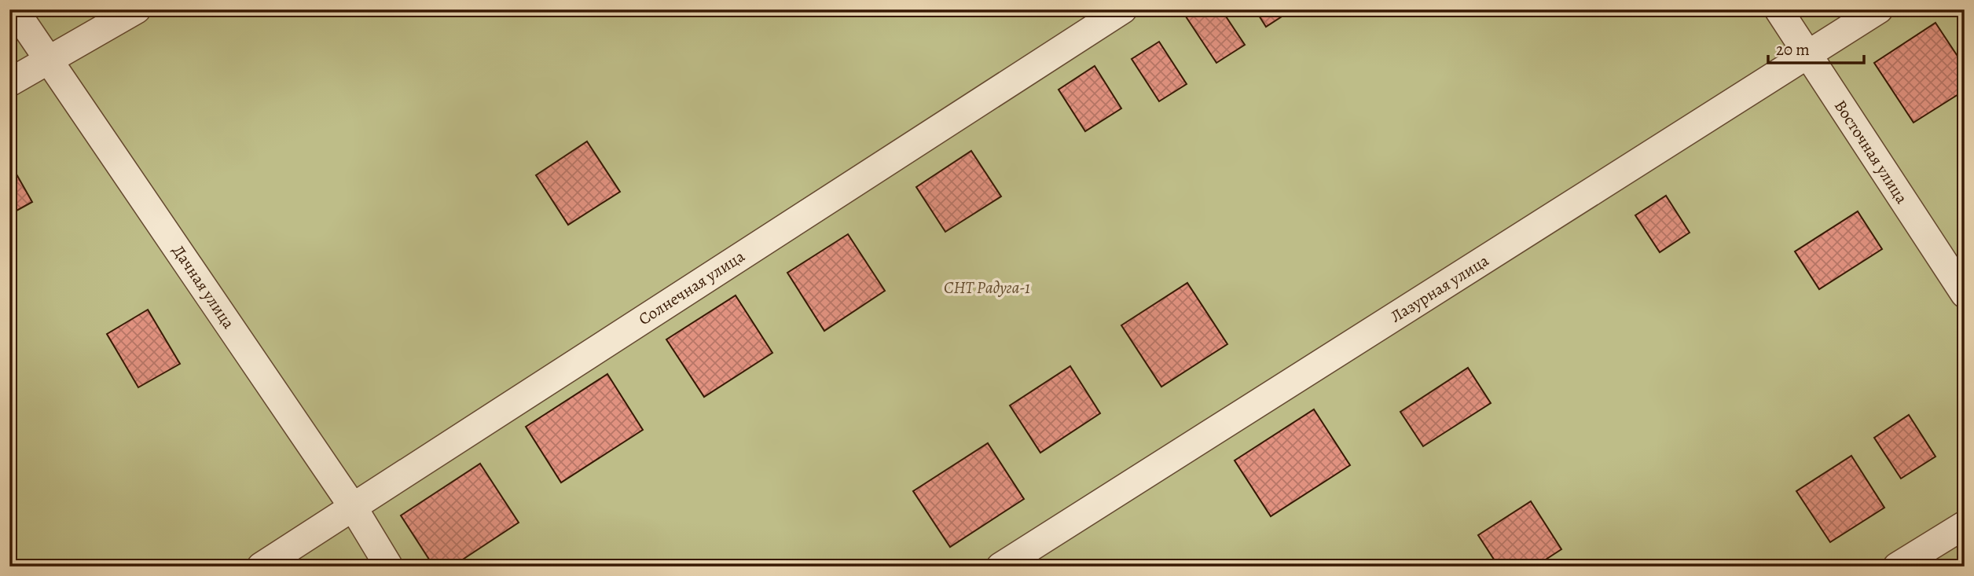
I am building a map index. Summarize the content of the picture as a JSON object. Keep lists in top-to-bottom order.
{
  "streets": {
    "street": [
      "Восточная улица",
      "Дачная улица",
      "Солнечная улица",
      "Лазурная улица"
    ]
  },
  "crossings": [
    ["Восточная улица", "Лазурная улица"],
    ["Дачная улица", "Солнечная улица"]
  ],
  "parks": ["СНТ Радуга-1"],
  "scale_bar": "20 m"
}
